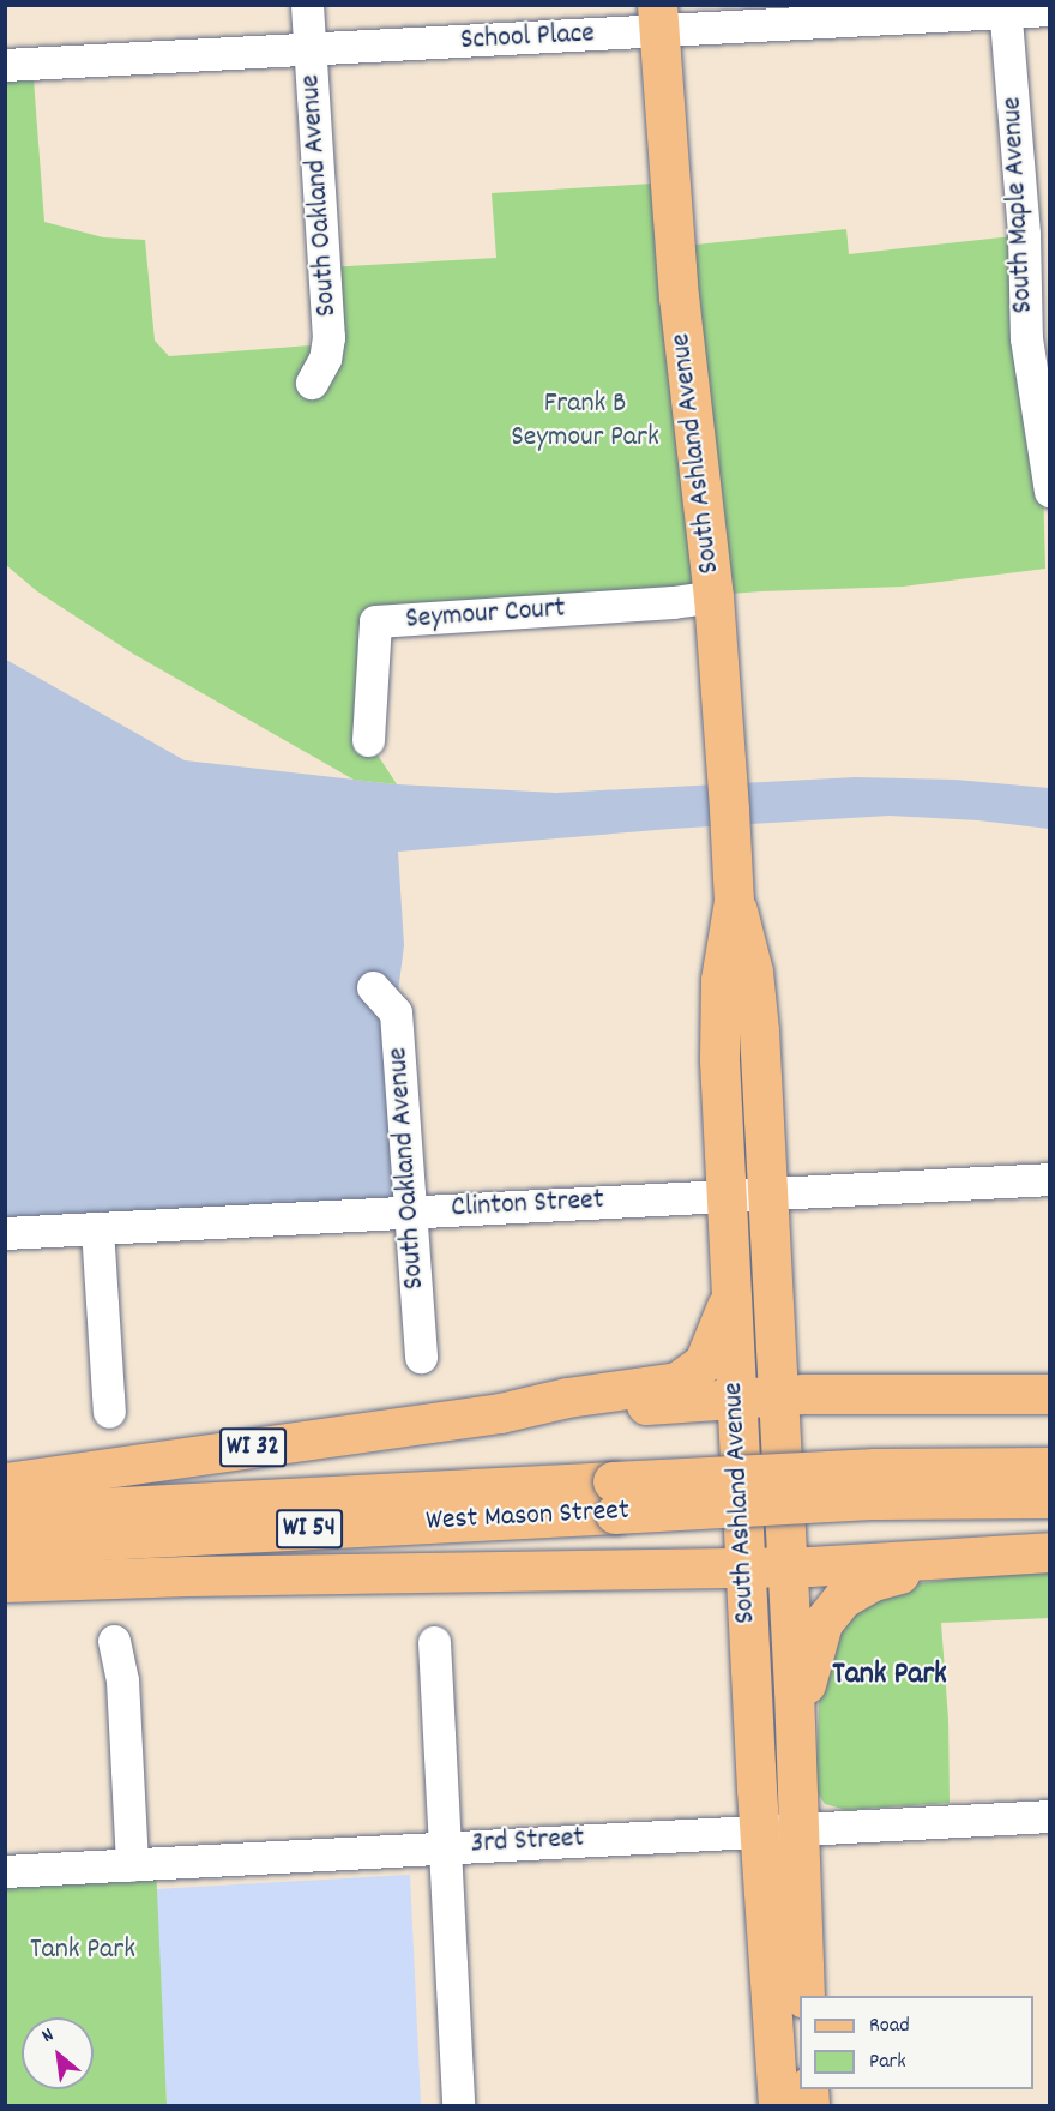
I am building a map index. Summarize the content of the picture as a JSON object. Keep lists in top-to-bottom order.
{
  "streets": {
    "main road": [
      "South Ashland Avenue",
      "WI 32",
      "West Mason Street",
      "WI 54"
    ],
    "street": [
      "School Place",
      "South Oakland Avenue",
      "South Maple Avenue",
      "Seymour Court",
      "Clinton Street",
      "3rd Street"
    ]
  },
  "crossings": [
    ["School Place", "South Oakland Avenue"],
    ["School Place", "South Maple Avenue"],
    ["School Place", "South Ashland Avenue"],
    ["South Oakland Avenue", "Clinton Street"],
    ["South Ashland Avenue", "Seymour Court"],
    ["South Ashland Avenue", "Clinton Street"],
    ["South Ashland Avenue", "WI 32"],
    ["South Ashland Avenue", "3rd Street"]
  ],
  "districts": ["Tank Park"],
  "parks": ["Frank B Seymour Park", "Tank Park"],
  "legend": ["Road", "Park"],
  "north": "top left"
}
